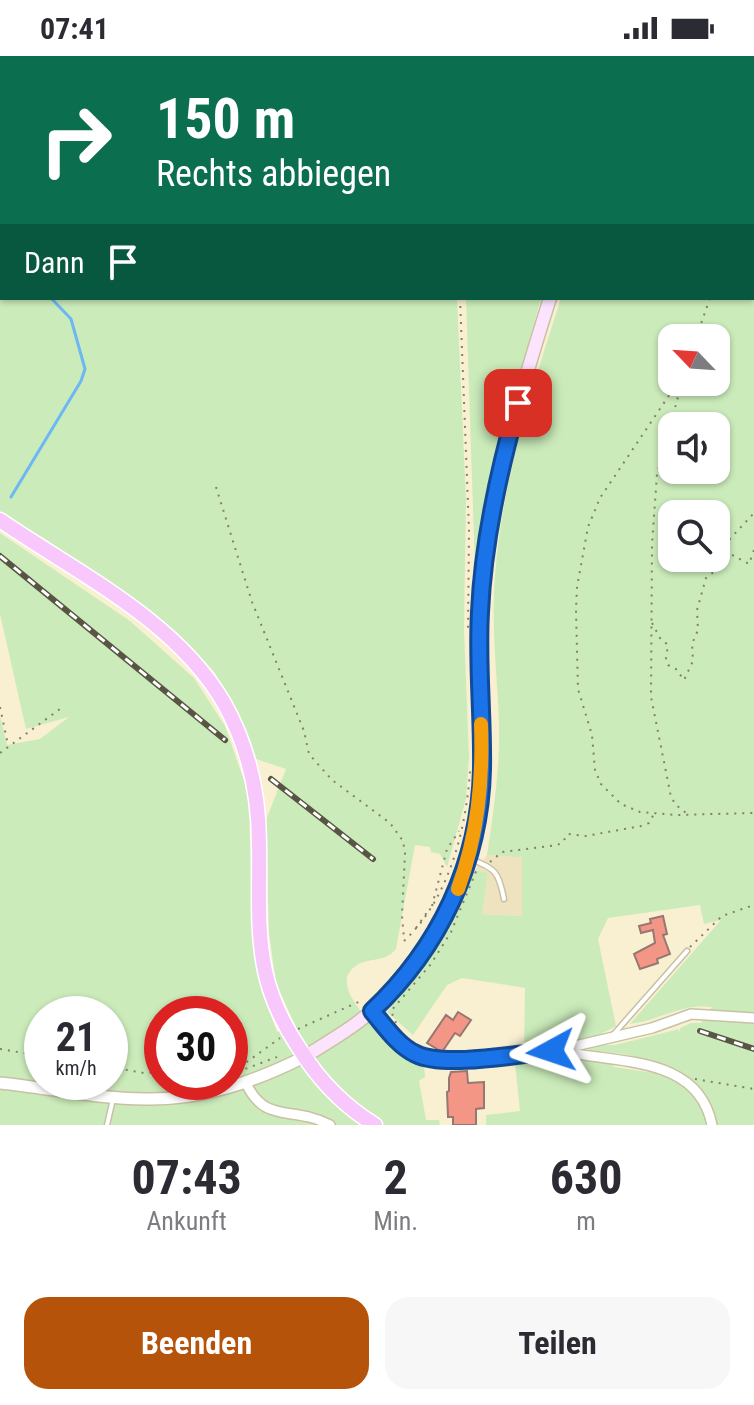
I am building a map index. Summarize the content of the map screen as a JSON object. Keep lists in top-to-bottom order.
{
  "north": "top left",
  "page": {
    "status": "07:41",
    "turn": ["150 m", "Rechts abbiegen"],
    "then": "Dann",
    "speed": "21 km/h",
    "limit": "30",
    "eta": [
      "07:43",
      "Ankunft",
      "2",
      "Min.",
      "630",
      "m"
    ],
    "buttons": ["Beenden", "Teilen"]
  }
}
